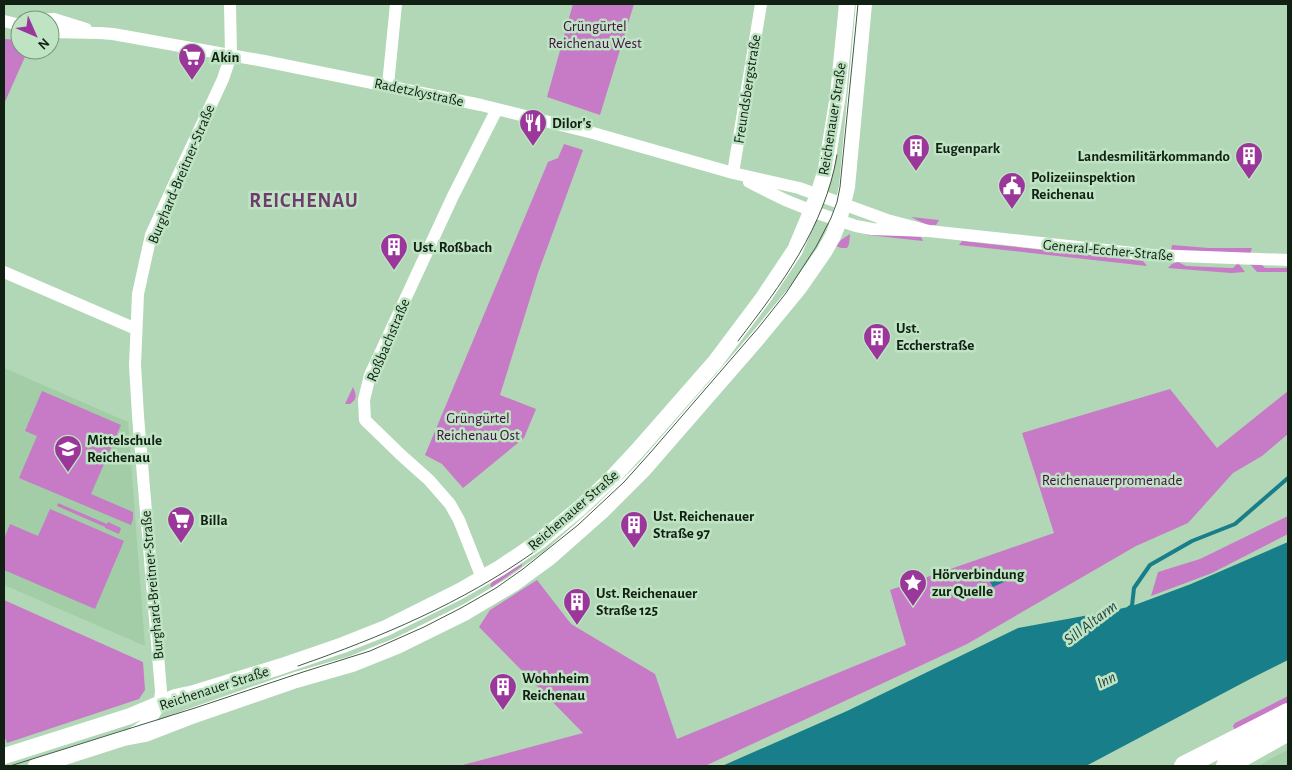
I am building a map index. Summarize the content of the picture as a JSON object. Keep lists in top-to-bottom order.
{
  "streets": {
    "street": [
      "Freundsbergstraße",
      "Radetzkystraße",
      "Reichenauer Straße",
      "Burghard-Breitner-Straße",
      "General-Eccher-Straße",
      "Roßbachstraße"
    ]
  },
  "crossings": [
    ["Freundsbergstraße", "Radetzkystraße"],
    ["Radetzkystraße", "Reichenauer Straße"],
    ["Radetzkystraße", "Burghard-Breitner-Straße"],
    ["Radetzkystraße", "General-Eccher-Straße"],
    ["Radetzkystraße", "Roßbachstraße"],
    ["Reichenauer Straße", "Burghard-Breitner-Straße"],
    ["Reichenauer Straße", "General-Eccher-Straße"],
    ["Reichenauer Straße", "Roßbachstraße"]
  ],
  "districts": ["REICHENAU"],
  "water": ["Sill Altarm", "Inn"],
  "parks": ["Grüngürtel Reichenau West", "Grüngürtel Reichenau Ost", "Reichenauerpromenade"],
  "places": {
    "supermarket": ["Akin", "Billa"],
    "restaurant": ["Dilor's"],
    "building": [
      "Eugenpark",
      "Landesmilitärkommando",
      "Ust. Roßbach",
      "Ust. Eccherstraße",
      "Ust. Reichenauer Straße 97",
      "Ust. Reichenauer Straße 125",
      "Wohnheim Reichenau"
    ],
    "public building": ["Polizeiinspektion Reichenau"],
    "school or university": ["Mittelschule Reichenau"],
    "place": ["Hörverbindung zur Quelle"]
  },
  "north": "bottom right"
}
